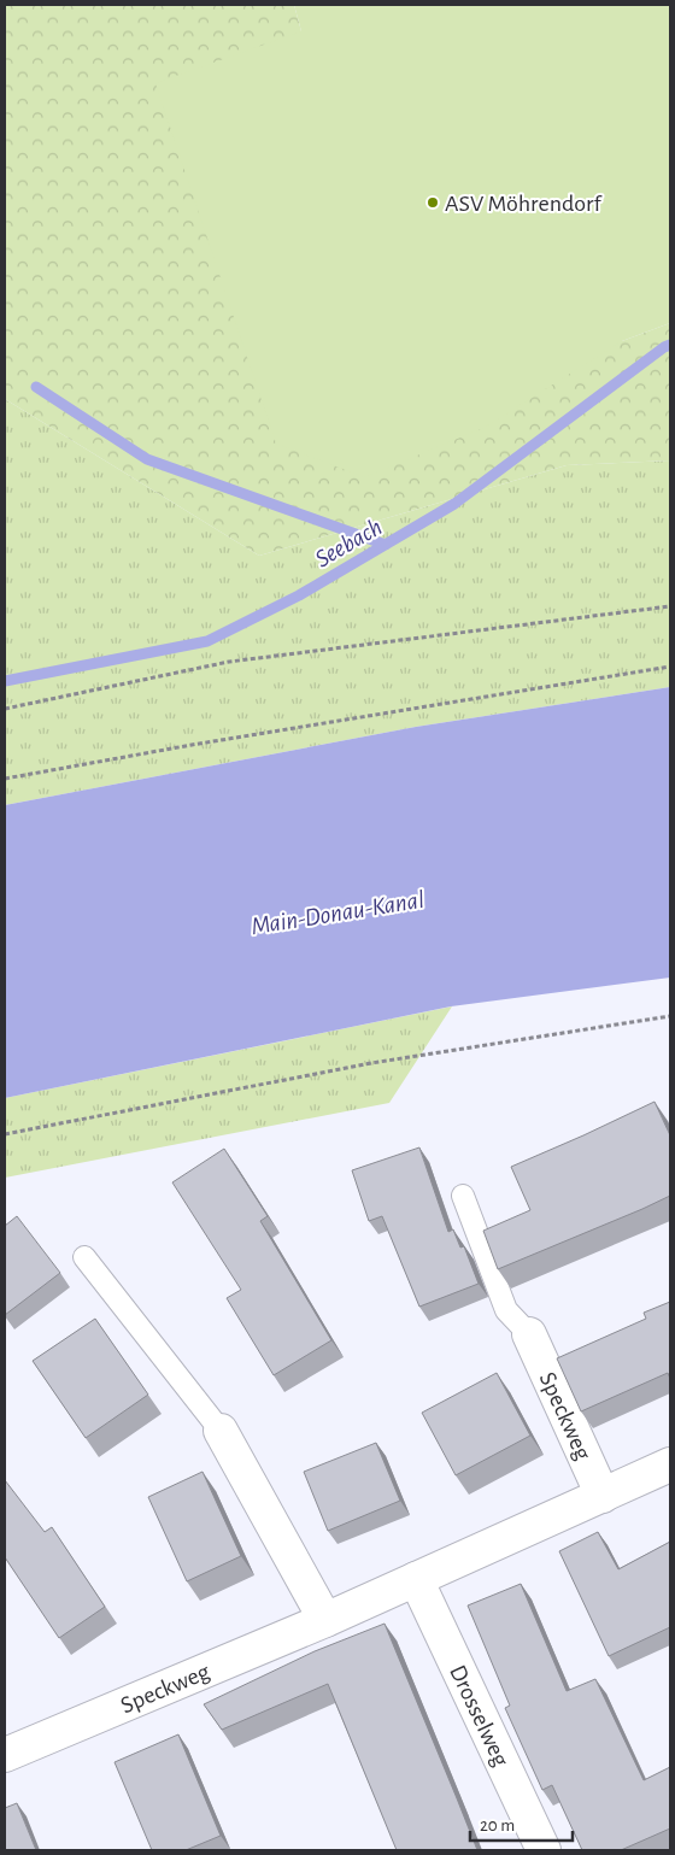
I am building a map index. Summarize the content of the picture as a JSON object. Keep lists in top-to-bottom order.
{
  "streets": {
    "street": ["Speckweg", "Drosselweg"]
  },
  "crossings": [
    ["Speckweg", "Drosselweg"]
  ],
  "water": ["Seebach", "Main-Donau-Kanal"],
  "places": ["ASV Möhrendorf"],
  "scale_bar": "20 m"
}
